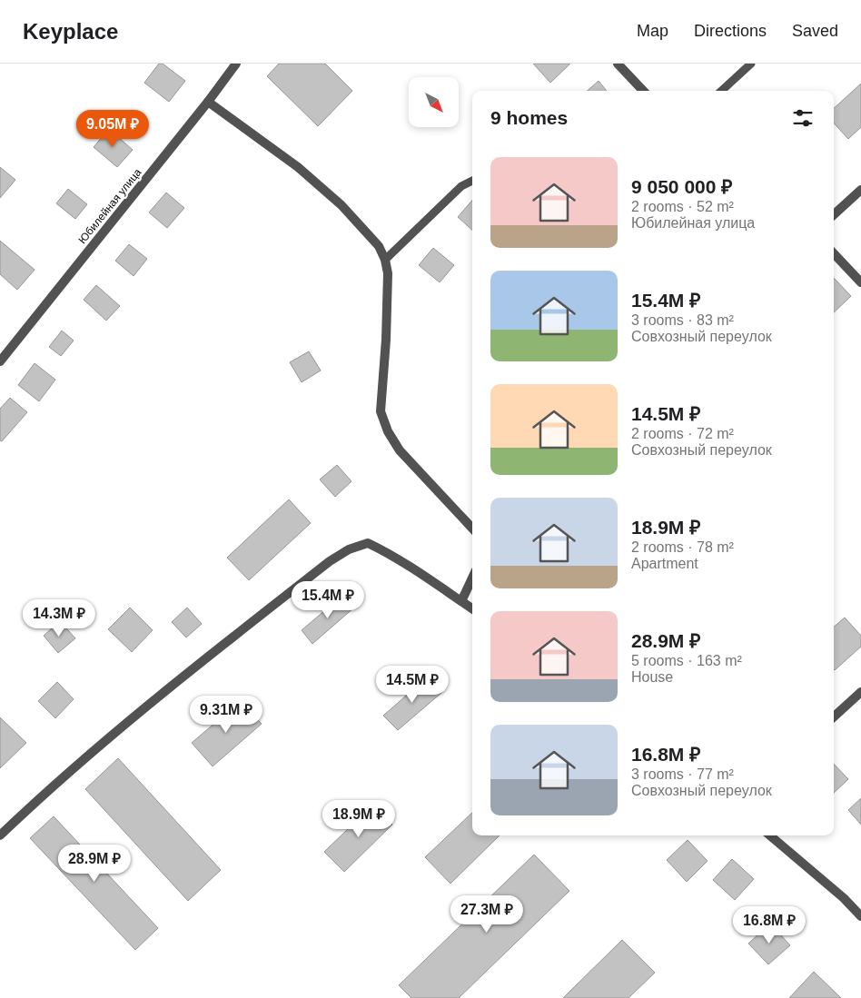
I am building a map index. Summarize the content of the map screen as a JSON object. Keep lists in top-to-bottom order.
{
  "streets": {
    "street": ["Юбилейная улица"]
  },
  "north": "bottom right",
  "page": {
    "header": "Keyplace",
    "nav": ["Map", "Directions", "Saved"],
    "heading": "9 homes",
    "price": [
      "9.05M ₽",
      "15.4M ₽",
      "14.3M ₽",
      "14.5M ₽",
      "9.31M ₽",
      "18.9M ₽",
      "28.9M ₽",
      "27.3M ₽",
      "16.8M ₽"
    ],
    "list": [
      {
        "name": "9 050 000 ₽",
        "note": "2 rooms · 52 m² · Юбилейная улица"
      },
      {
        "name": "15.4M ₽",
        "note": "3 rooms · 83 m² · Совхозный переулок"
      },
      {
        "name": "14.5M ₽",
        "note": "2 rooms · 72 m² · Совхозный переулок"
      },
      {
        "name": "18.9M ₽",
        "note": "2 rooms · 78 m² · Apartment"
      },
      {
        "name": "28.9M ₽",
        "note": "5 rooms · 163 m² · House"
      },
      {
        "name": "16.8M ₽",
        "note": "3 rooms · 77 m² · Совхозный переулок"
      }
    ]
  }
}
